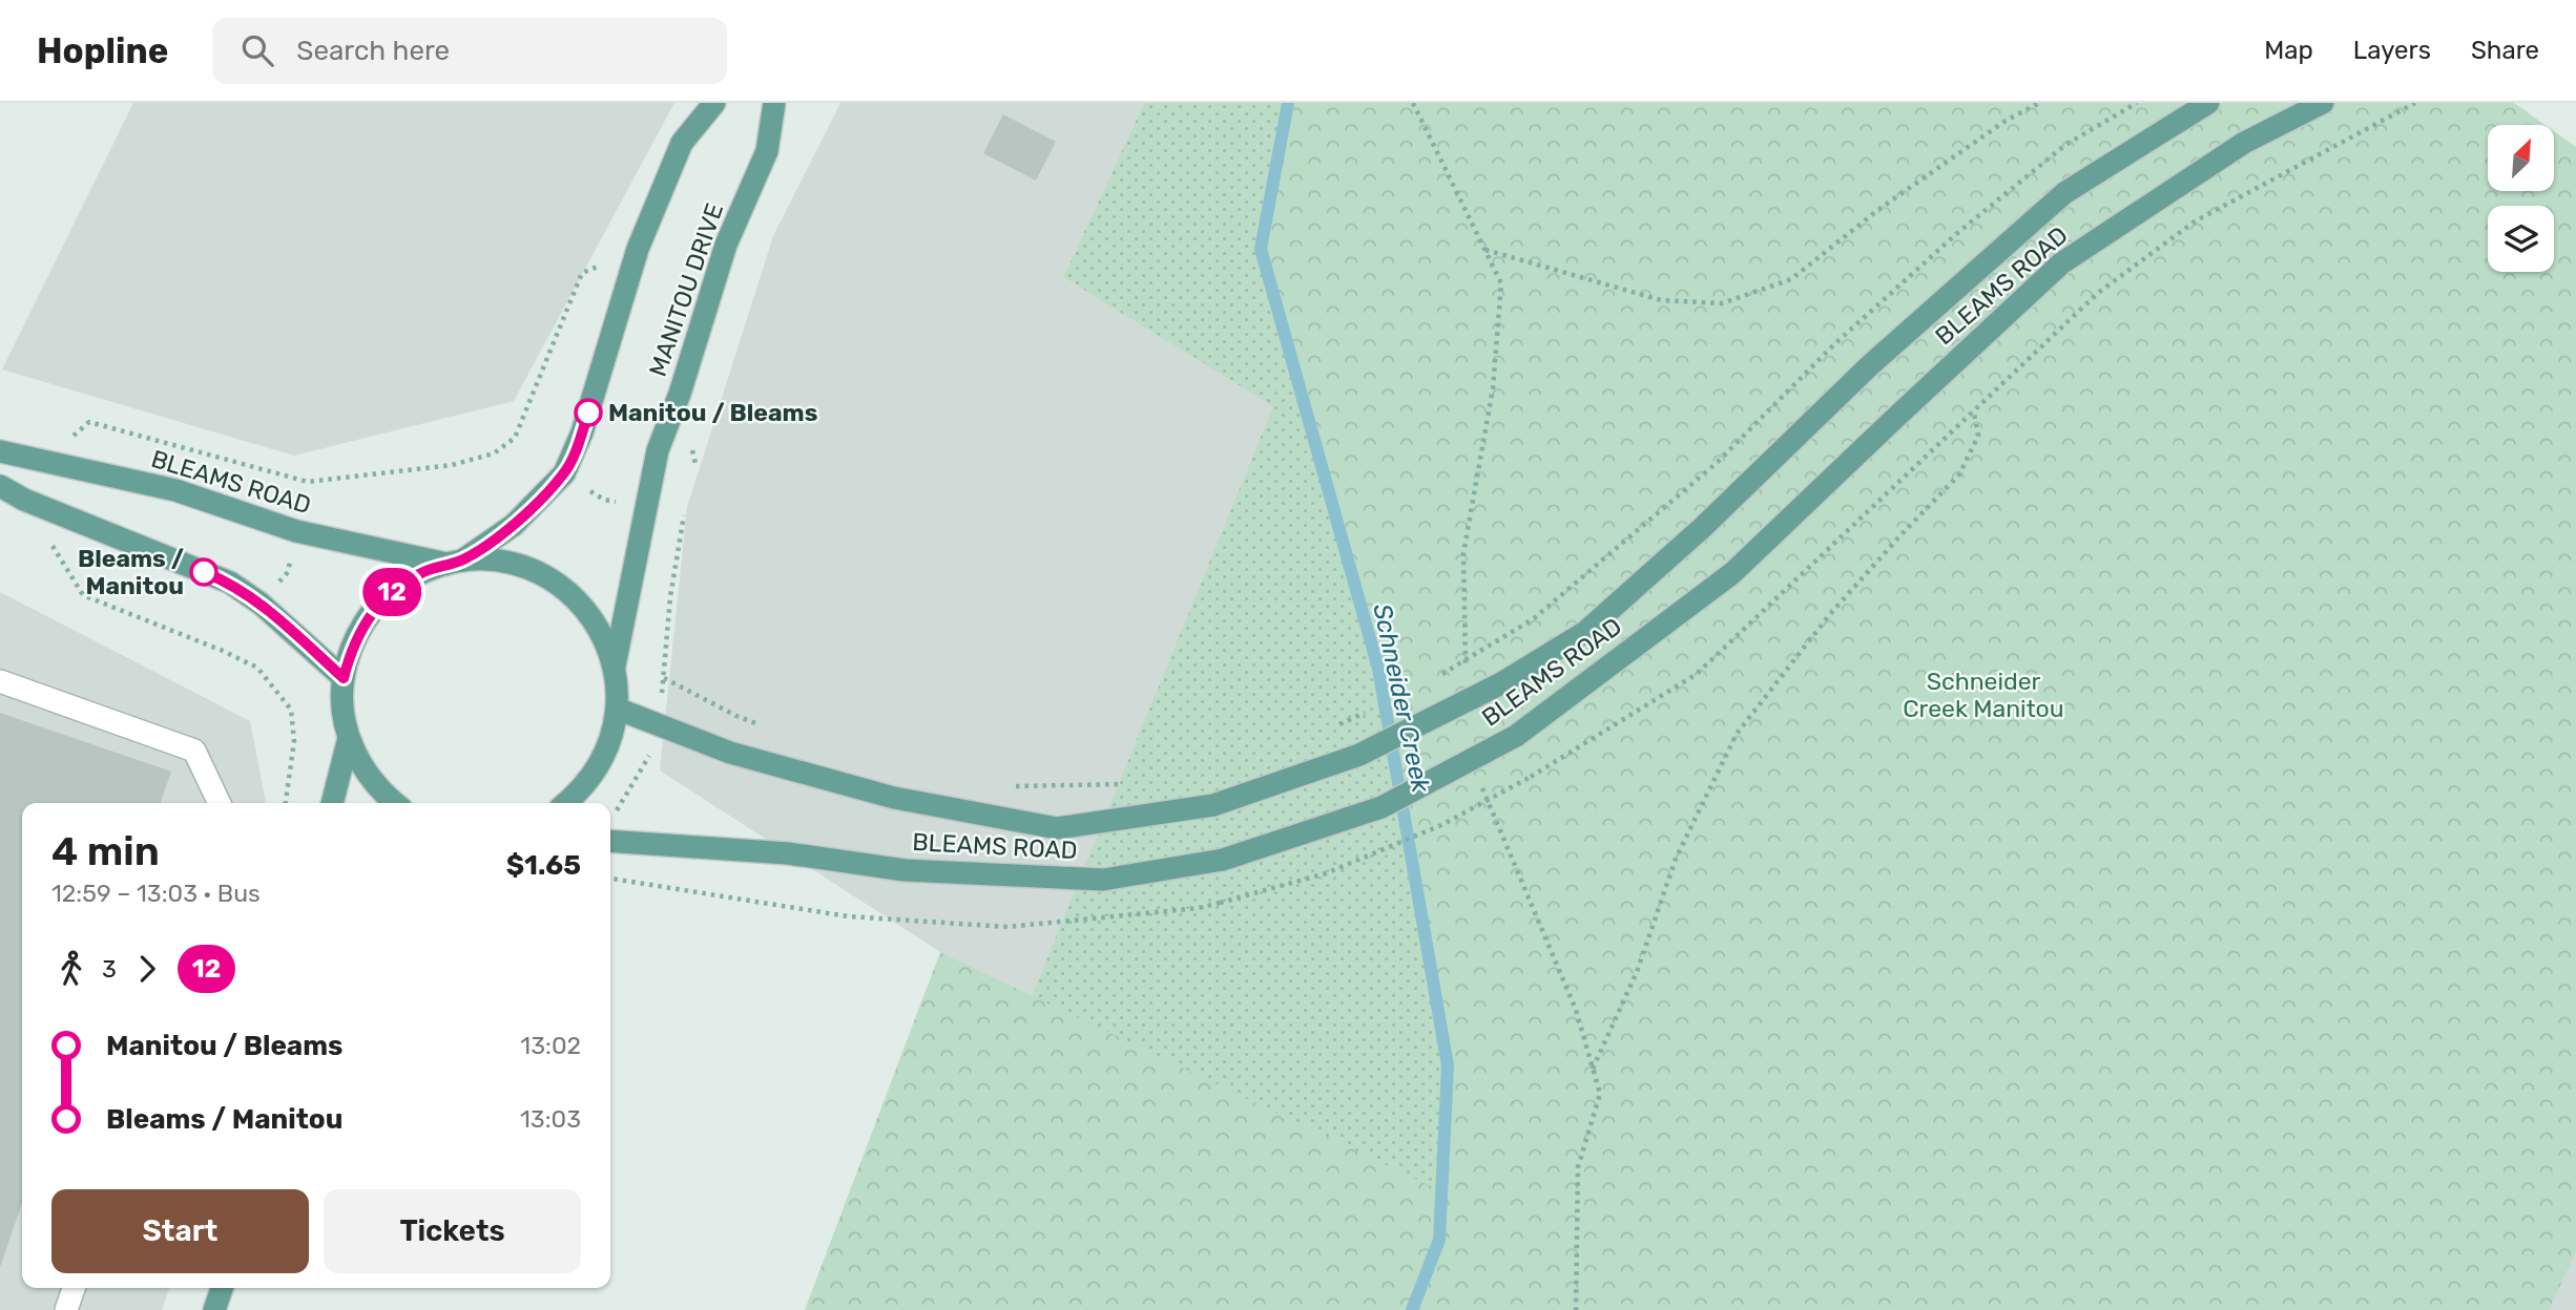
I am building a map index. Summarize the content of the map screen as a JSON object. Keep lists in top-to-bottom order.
{
  "streets": {
    "main road": ["BLEAMS ROAD", "MANITOU DRIVE"]
  },
  "water": ["Schneider Creek"],
  "parks": ["Schneider Creek Manitou"],
  "places": ["Manitou / Bleams", "Bleams / Manitou"],
  "lines": ["bus line 12"],
  "north": "top right",
  "page": {
    "header": "Hopline",
    "search": "Search here",
    "nav": ["Map", "Layers", "Share"],
    "on_map": "12",
    "heading": ["4 min", "12:59 – 13:03 · Bus", "$1.65"],
    "legs": ["3", "12"],
    "list": [
      {
        "name": "Manitou / Bleams",
        "value": "13:02"
      },
      {
        "name": "Bleams / Manitou",
        "value": "13:03"
      }
    ],
    "buttons": ["Start", "Tickets"]
  }
}
